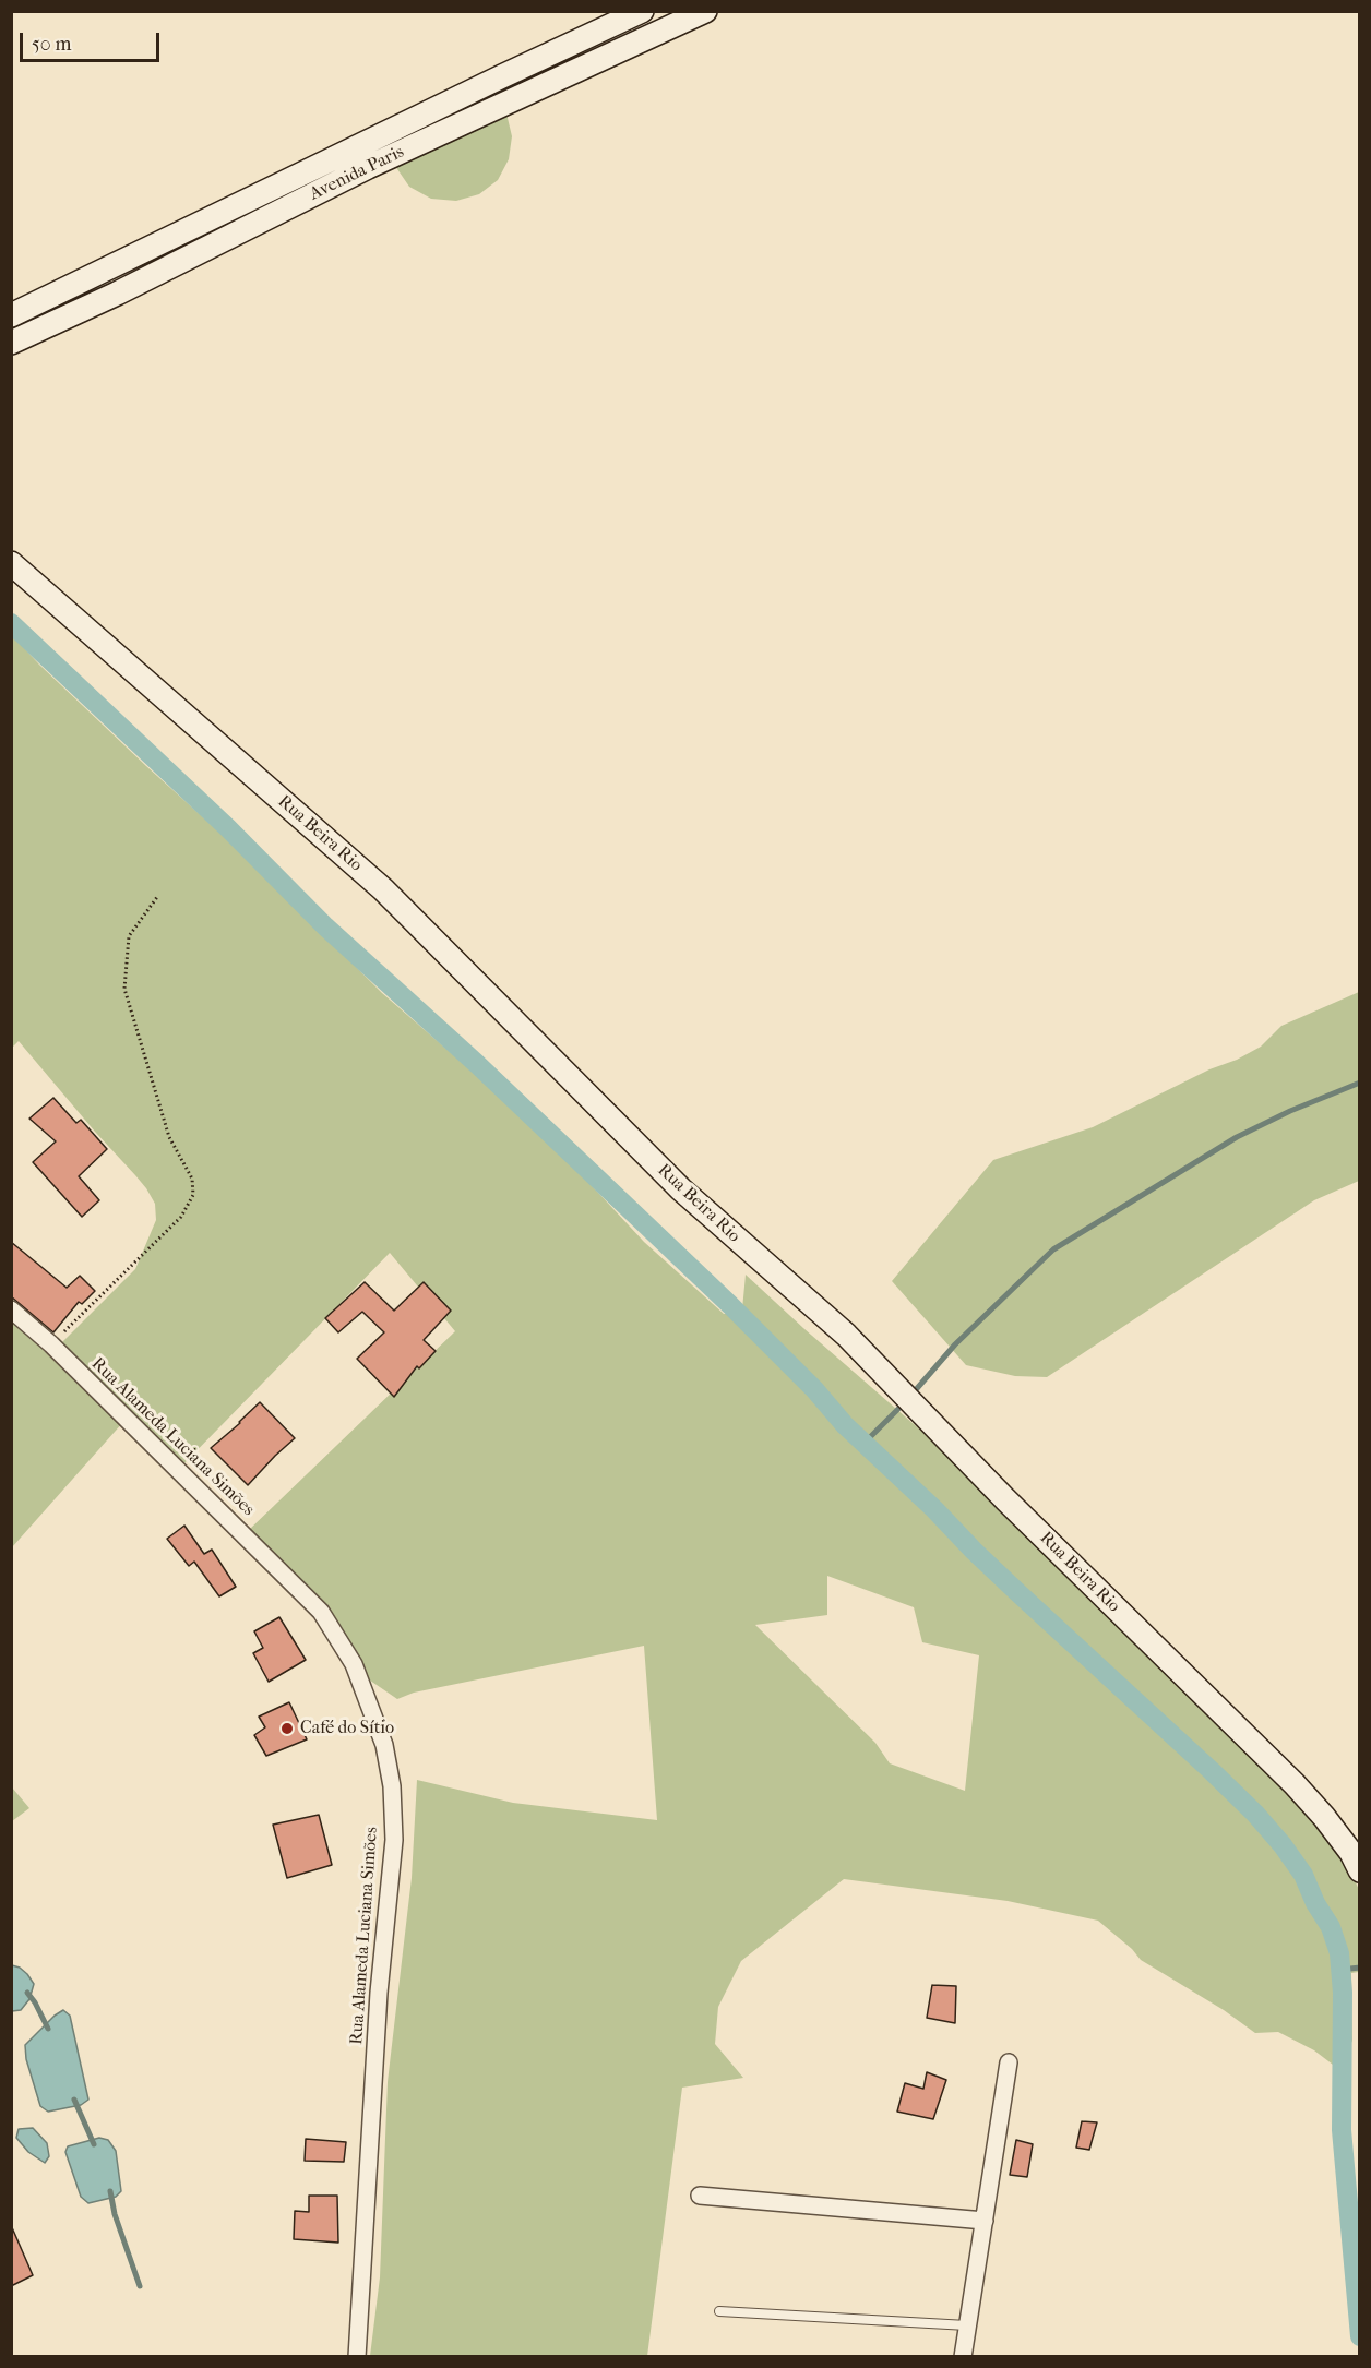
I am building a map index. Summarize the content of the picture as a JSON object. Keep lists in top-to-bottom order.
{
  "streets": {
    "street": ["Avenida Paris", "Rua Beira Rio", "Rua Alameda Luciana Simões"]
  },
  "places": ["Café do Sítio"],
  "scale_bar": "50 m"
}
